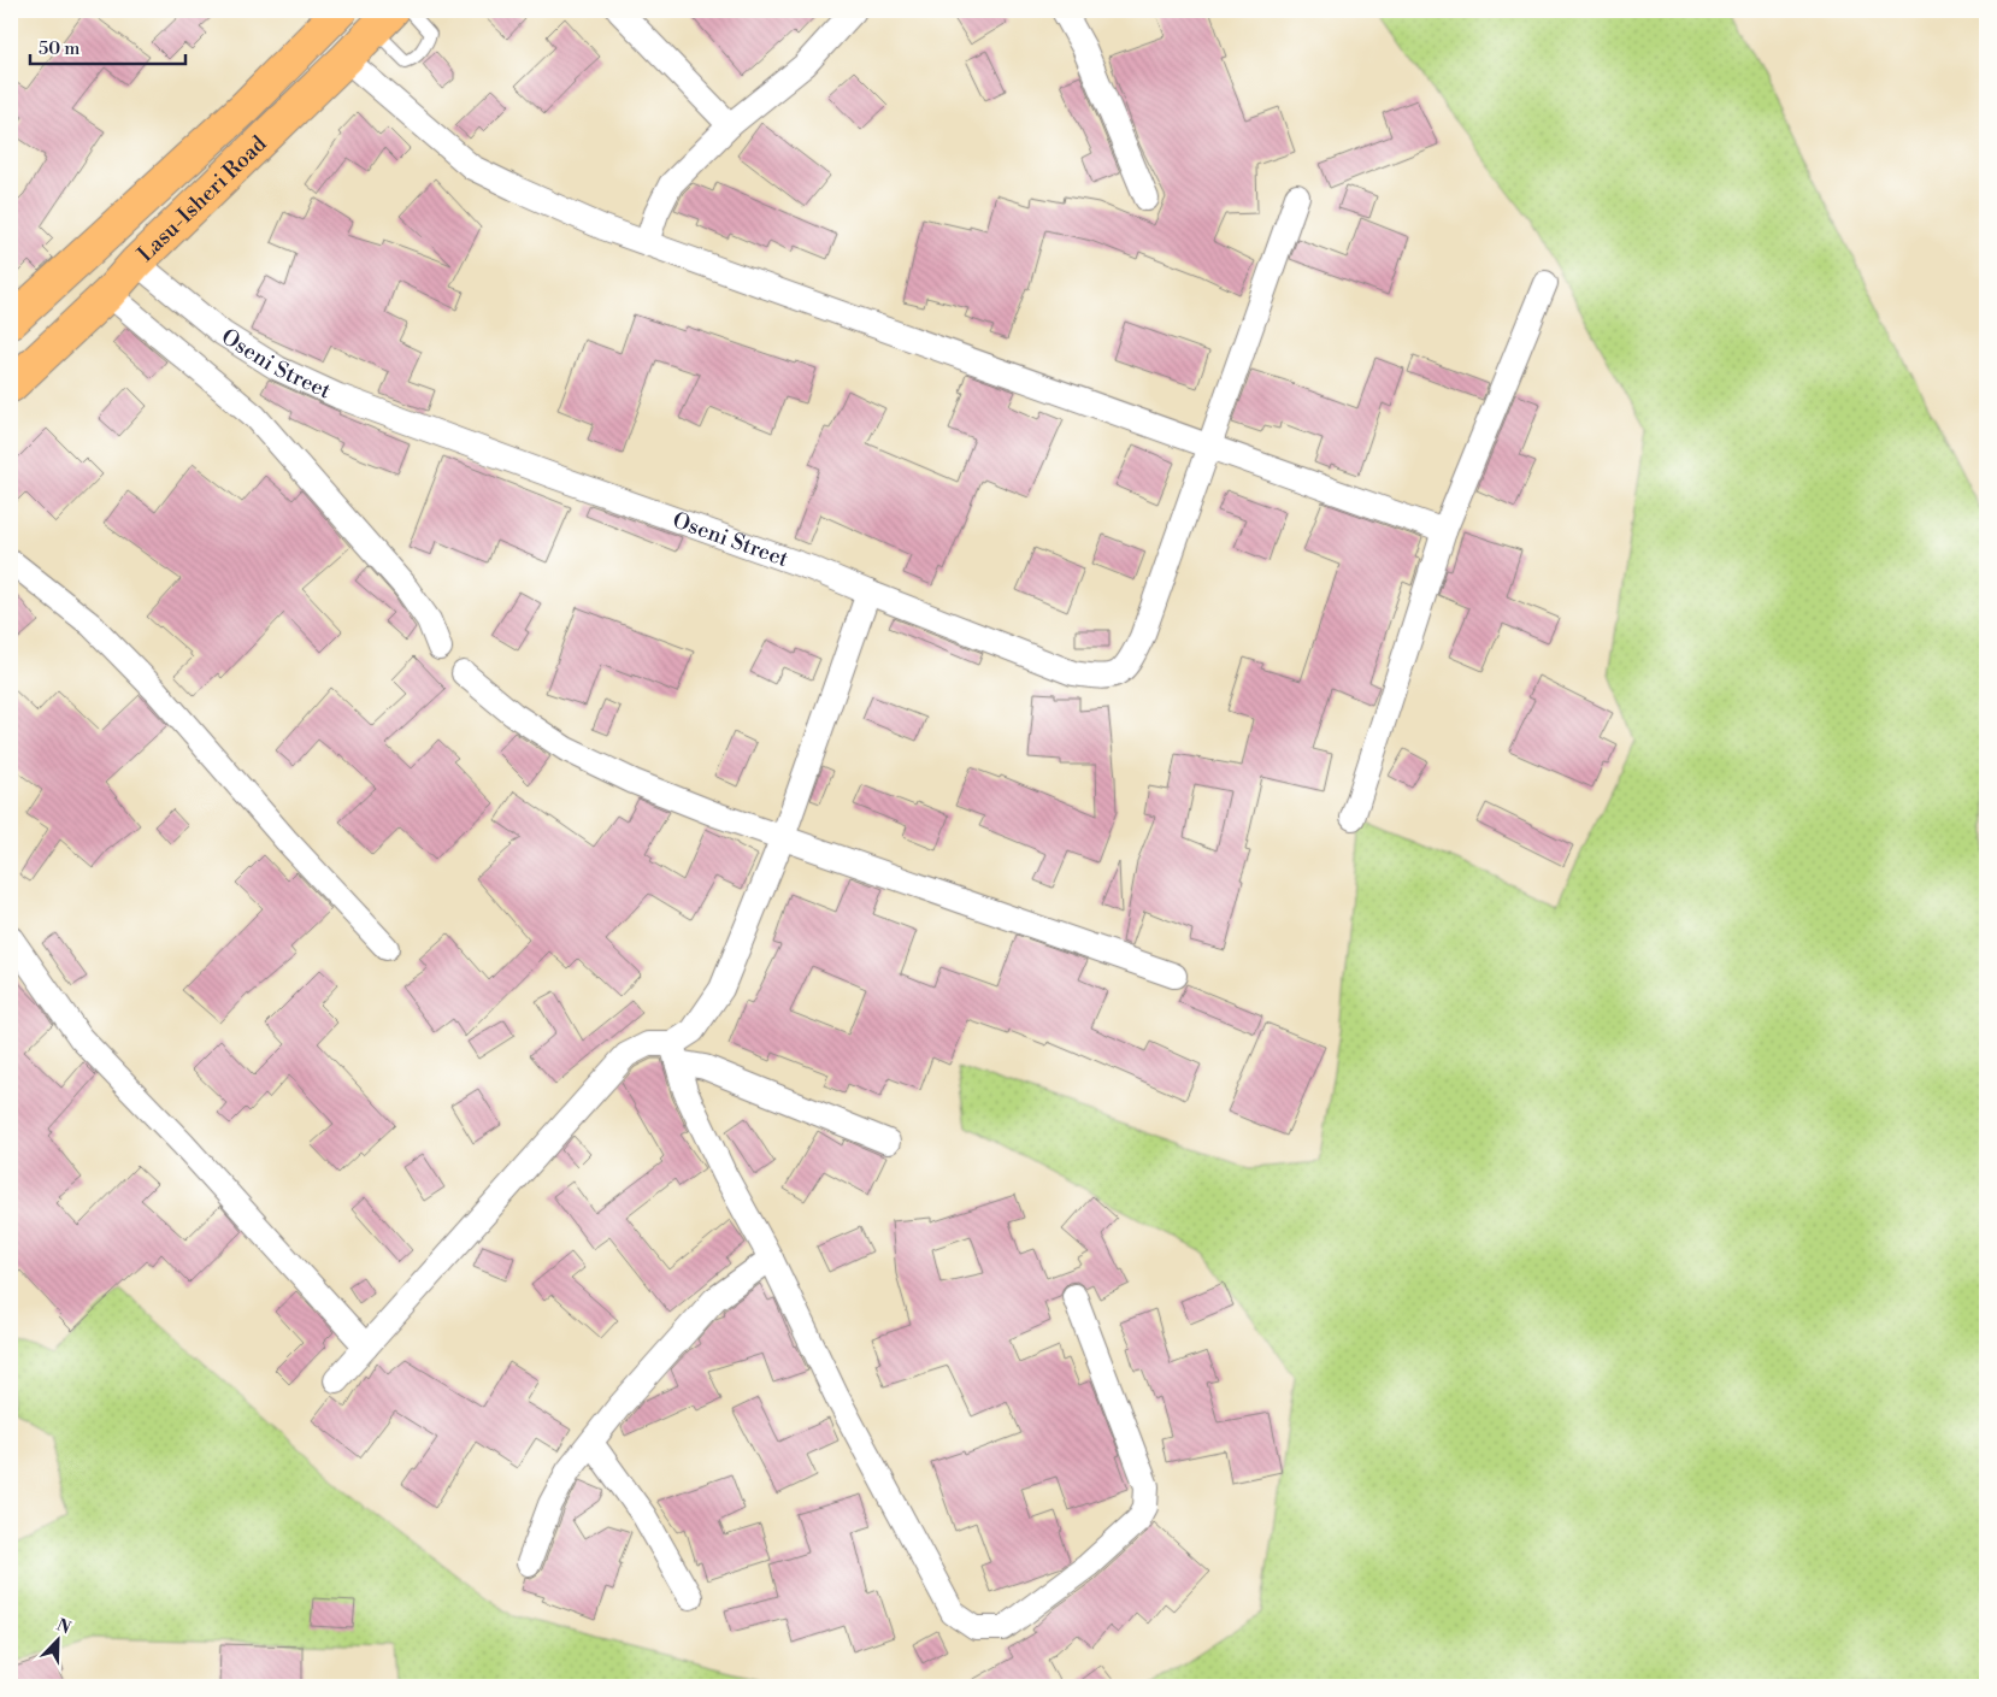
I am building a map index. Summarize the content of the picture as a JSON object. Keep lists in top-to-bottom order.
{
  "streets": {
    "main road": ["Lasu-Isheri Road"],
    "street": ["Oseni Street"]
  },
  "crossings": [
    ["Lasu-Isheri Road", "Oseni Street"]
  ],
  "scale_bar": "50 m",
  "north": "top right"
}
